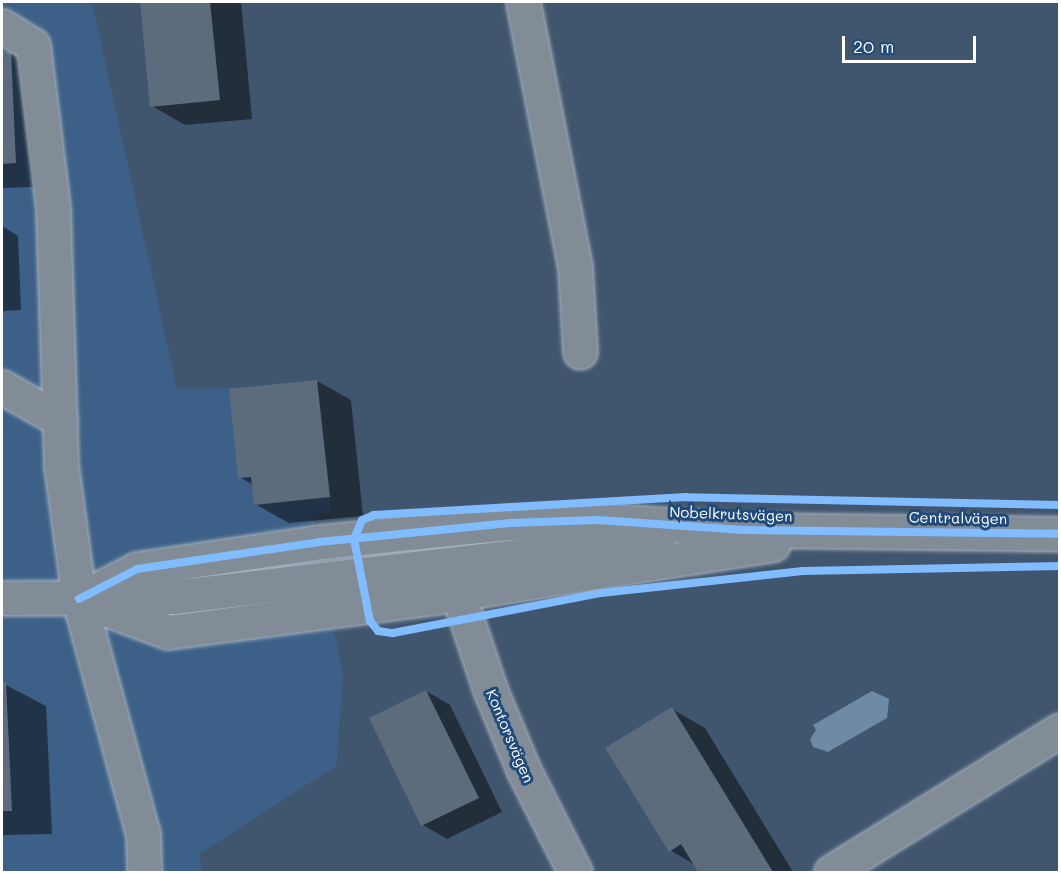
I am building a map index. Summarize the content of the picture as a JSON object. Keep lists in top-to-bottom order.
{
  "streets": {
    "street": ["Nobelkrutsvägen", "Centralvägen", "Kontorsvägen"]
  },
  "crossings": [
    ["Nobelkrutsvägen", "Centralvägen"],
    ["Nobelkrutsvägen", "Kontorsvägen"]
  ],
  "scale_bar": "20 m"
}
